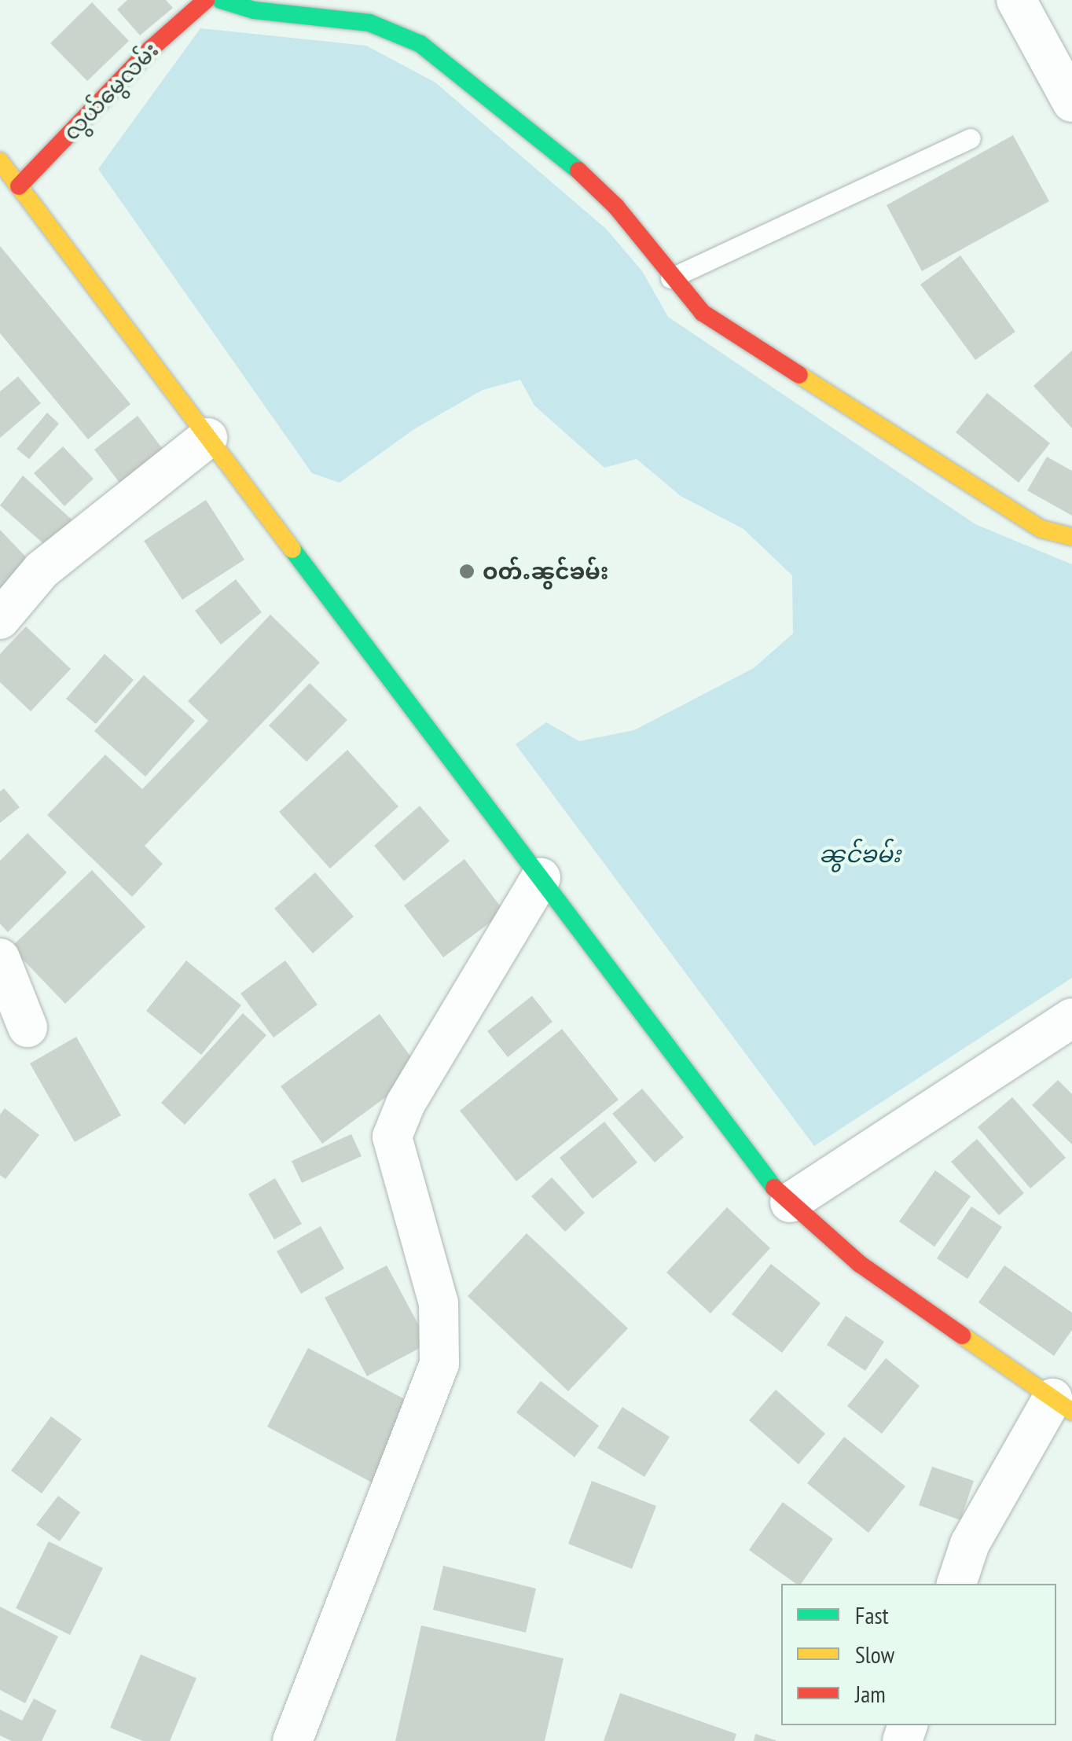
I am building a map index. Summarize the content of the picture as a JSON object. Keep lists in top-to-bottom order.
{
  "streets": {
    "main road": ["လွယ်မွေလမ်း"]
  },
  "water": ["ၼွင်ၶမ်း"],
  "places": ["ဝတ်ႉၼွင်ၶမ်း"],
  "legend": ["Fast", "Slow", "Jam"]
}
